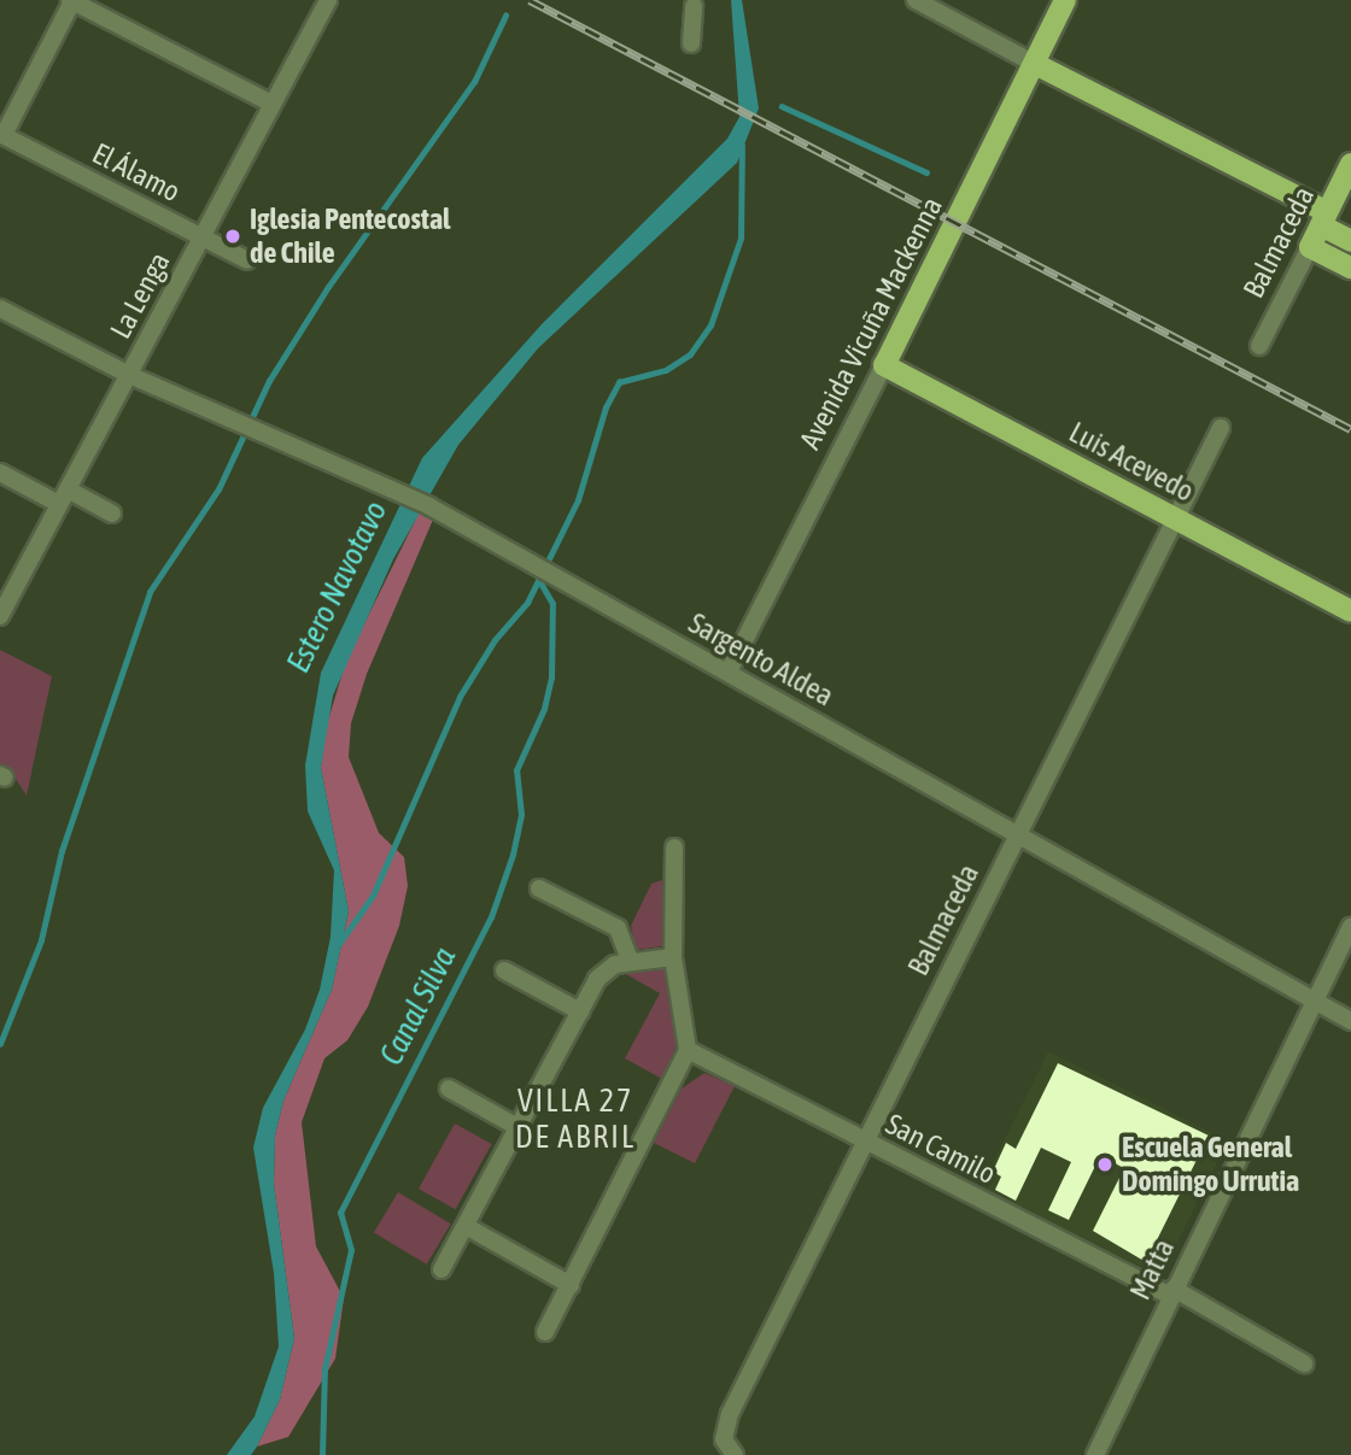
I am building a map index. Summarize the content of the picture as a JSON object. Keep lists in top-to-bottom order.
{
  "streets": {
    "main road": ["Balmaceda", "Avenida Vicuña Mackenna", "Luis Acevedo"],
    "street": [
      "El Álamo",
      "La Lenga",
      "Sargento Aldea",
      "San Camilo",
      "Matta"
    ]
  },
  "crossings": [
    ["El Álamo", "La Lenga"],
    ["Balmaceda", "Luis Acevedo"],
    ["Balmaceda", "Sargento Aldea"],
    ["Balmaceda", "San Camilo"],
    ["La Lenga", "Sargento Aldea"],
    ["Avenida Vicuña Mackenna", "Luis Acevedo"],
    ["Avenida Vicuña Mackenna", "Sargento Aldea"],
    ["Sargento Aldea", "Matta"],
    ["San Camilo", "Matta"]
  ],
  "districts": ["VILLA 27 DE ABRIL"],
  "water": ["Estero Navotavo", "Canal Silva"],
  "places": ["Iglesia Pentecostal de Chile", "Escuela General Domingo Urrutia"]
}
